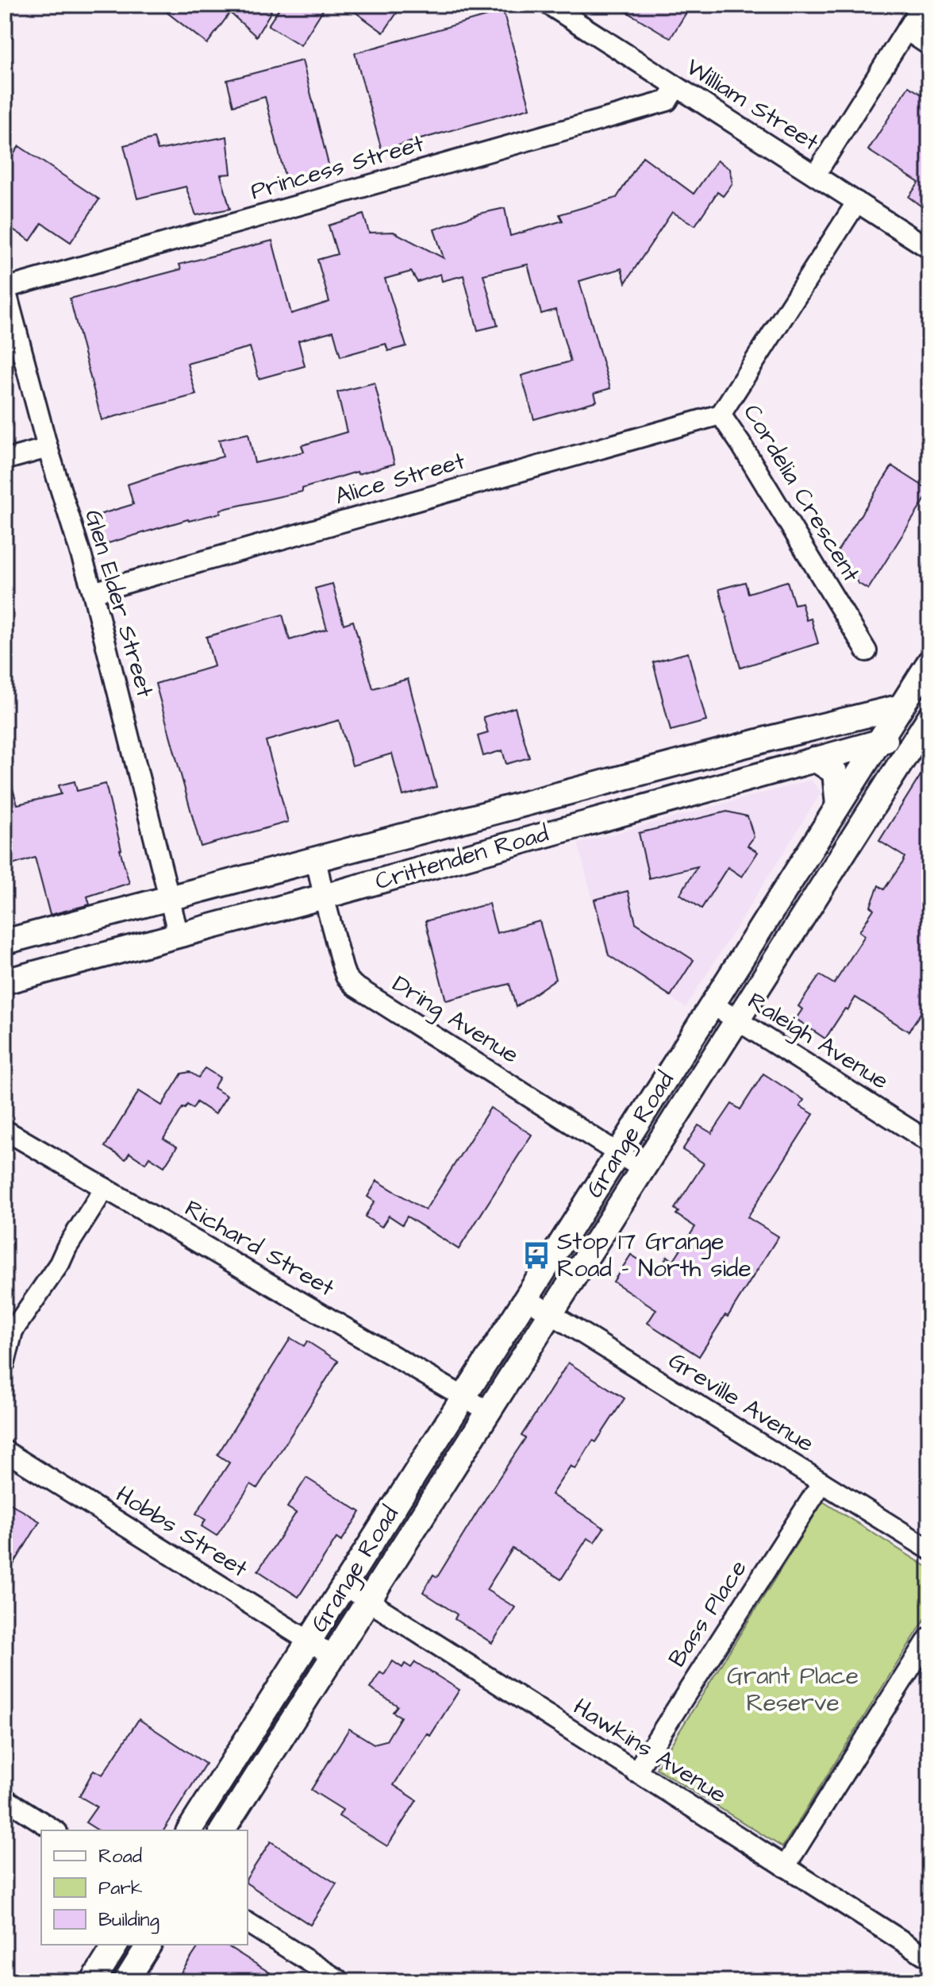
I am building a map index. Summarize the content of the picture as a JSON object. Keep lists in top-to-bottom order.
{
  "streets": {
    "main road": ["Crittenden Road", "Grange Road"],
    "street": [
      "William Street",
      "Princess Street",
      "Alice Street",
      "Cordelia Crescent",
      "Glen Elder Street",
      "Dring Avenue",
      "Raleigh Avenue",
      "Richard Street",
      "Greville Avenue",
      "Hobbs Street",
      "Bass Place",
      "Hawkins Avenue"
    ]
  },
  "crossings": [
    ["William Street", "Princess Street"],
    ["William Street", "Cordelia Crescent"],
    ["Princess Street", "Glen Elder Street"],
    ["Alice Street", "Cordelia Crescent"],
    ["Alice Street", "Glen Elder Street"],
    ["Glen Elder Street", "Crittenden Road"],
    ["Crittenden Road", "Dring Avenue"],
    ["Crittenden Road", "Grange Road"],
    ["Dring Avenue", "Grange Road"],
    ["Raleigh Avenue", "Grange Road"],
    ["Grange Road", "Richard Street"],
    ["Grange Road", "Greville Avenue"],
    ["Grange Road", "Hobbs Street"],
    ["Grange Road", "Hawkins Avenue"],
    ["Greville Avenue", "Bass Place"],
    ["Bass Place", "Hawkins Avenue"]
  ],
  "parks": ["Grant Place Reserve"],
  "places": {
    "bus stop": ["Stop 17 Grange Road - North side"]
  },
  "legend": ["Road", "Park", "Building"]
}
